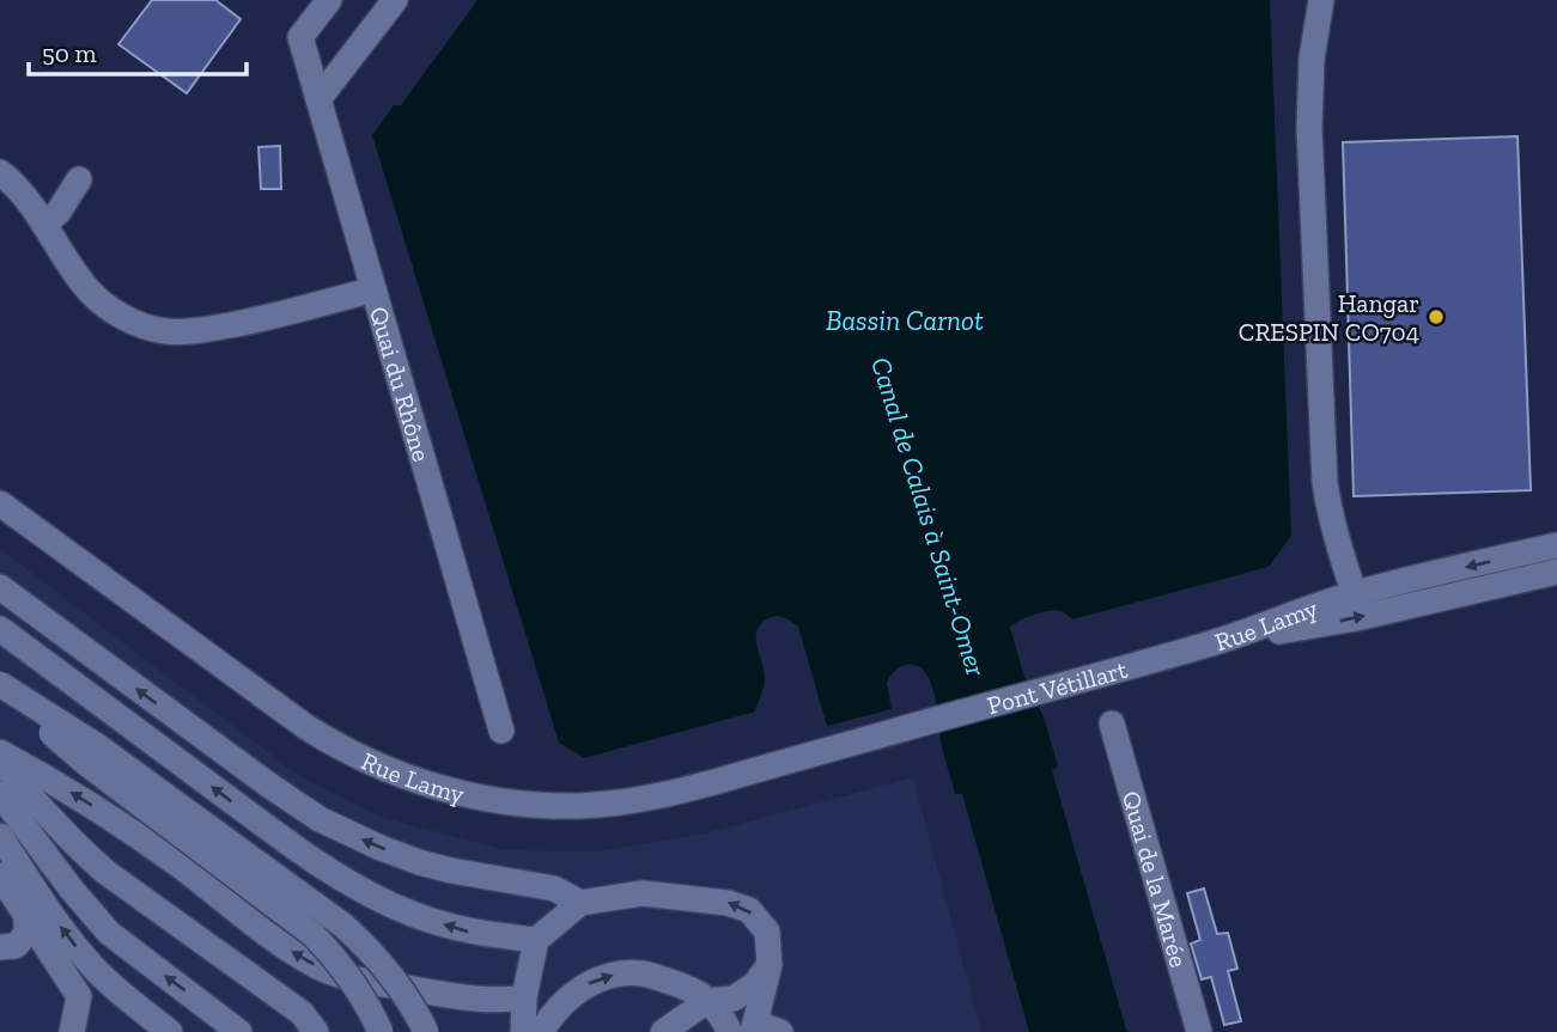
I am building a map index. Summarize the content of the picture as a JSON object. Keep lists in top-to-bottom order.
{
  "streets": {
    "street": [
      "Quai du Rhône",
      "Rue Lamy",
      "Pont Vétillart",
      "Quai de la Marée"
    ]
  },
  "crossings": [
    ["Rue Lamy", "Pont Vétillart"]
  ],
  "water": ["Bassin Carnot", "Canal de Calais à Saint-Omer"],
  "places": ["Hangar CRESPIN CO704"],
  "scale_bar": "50 m"
}
